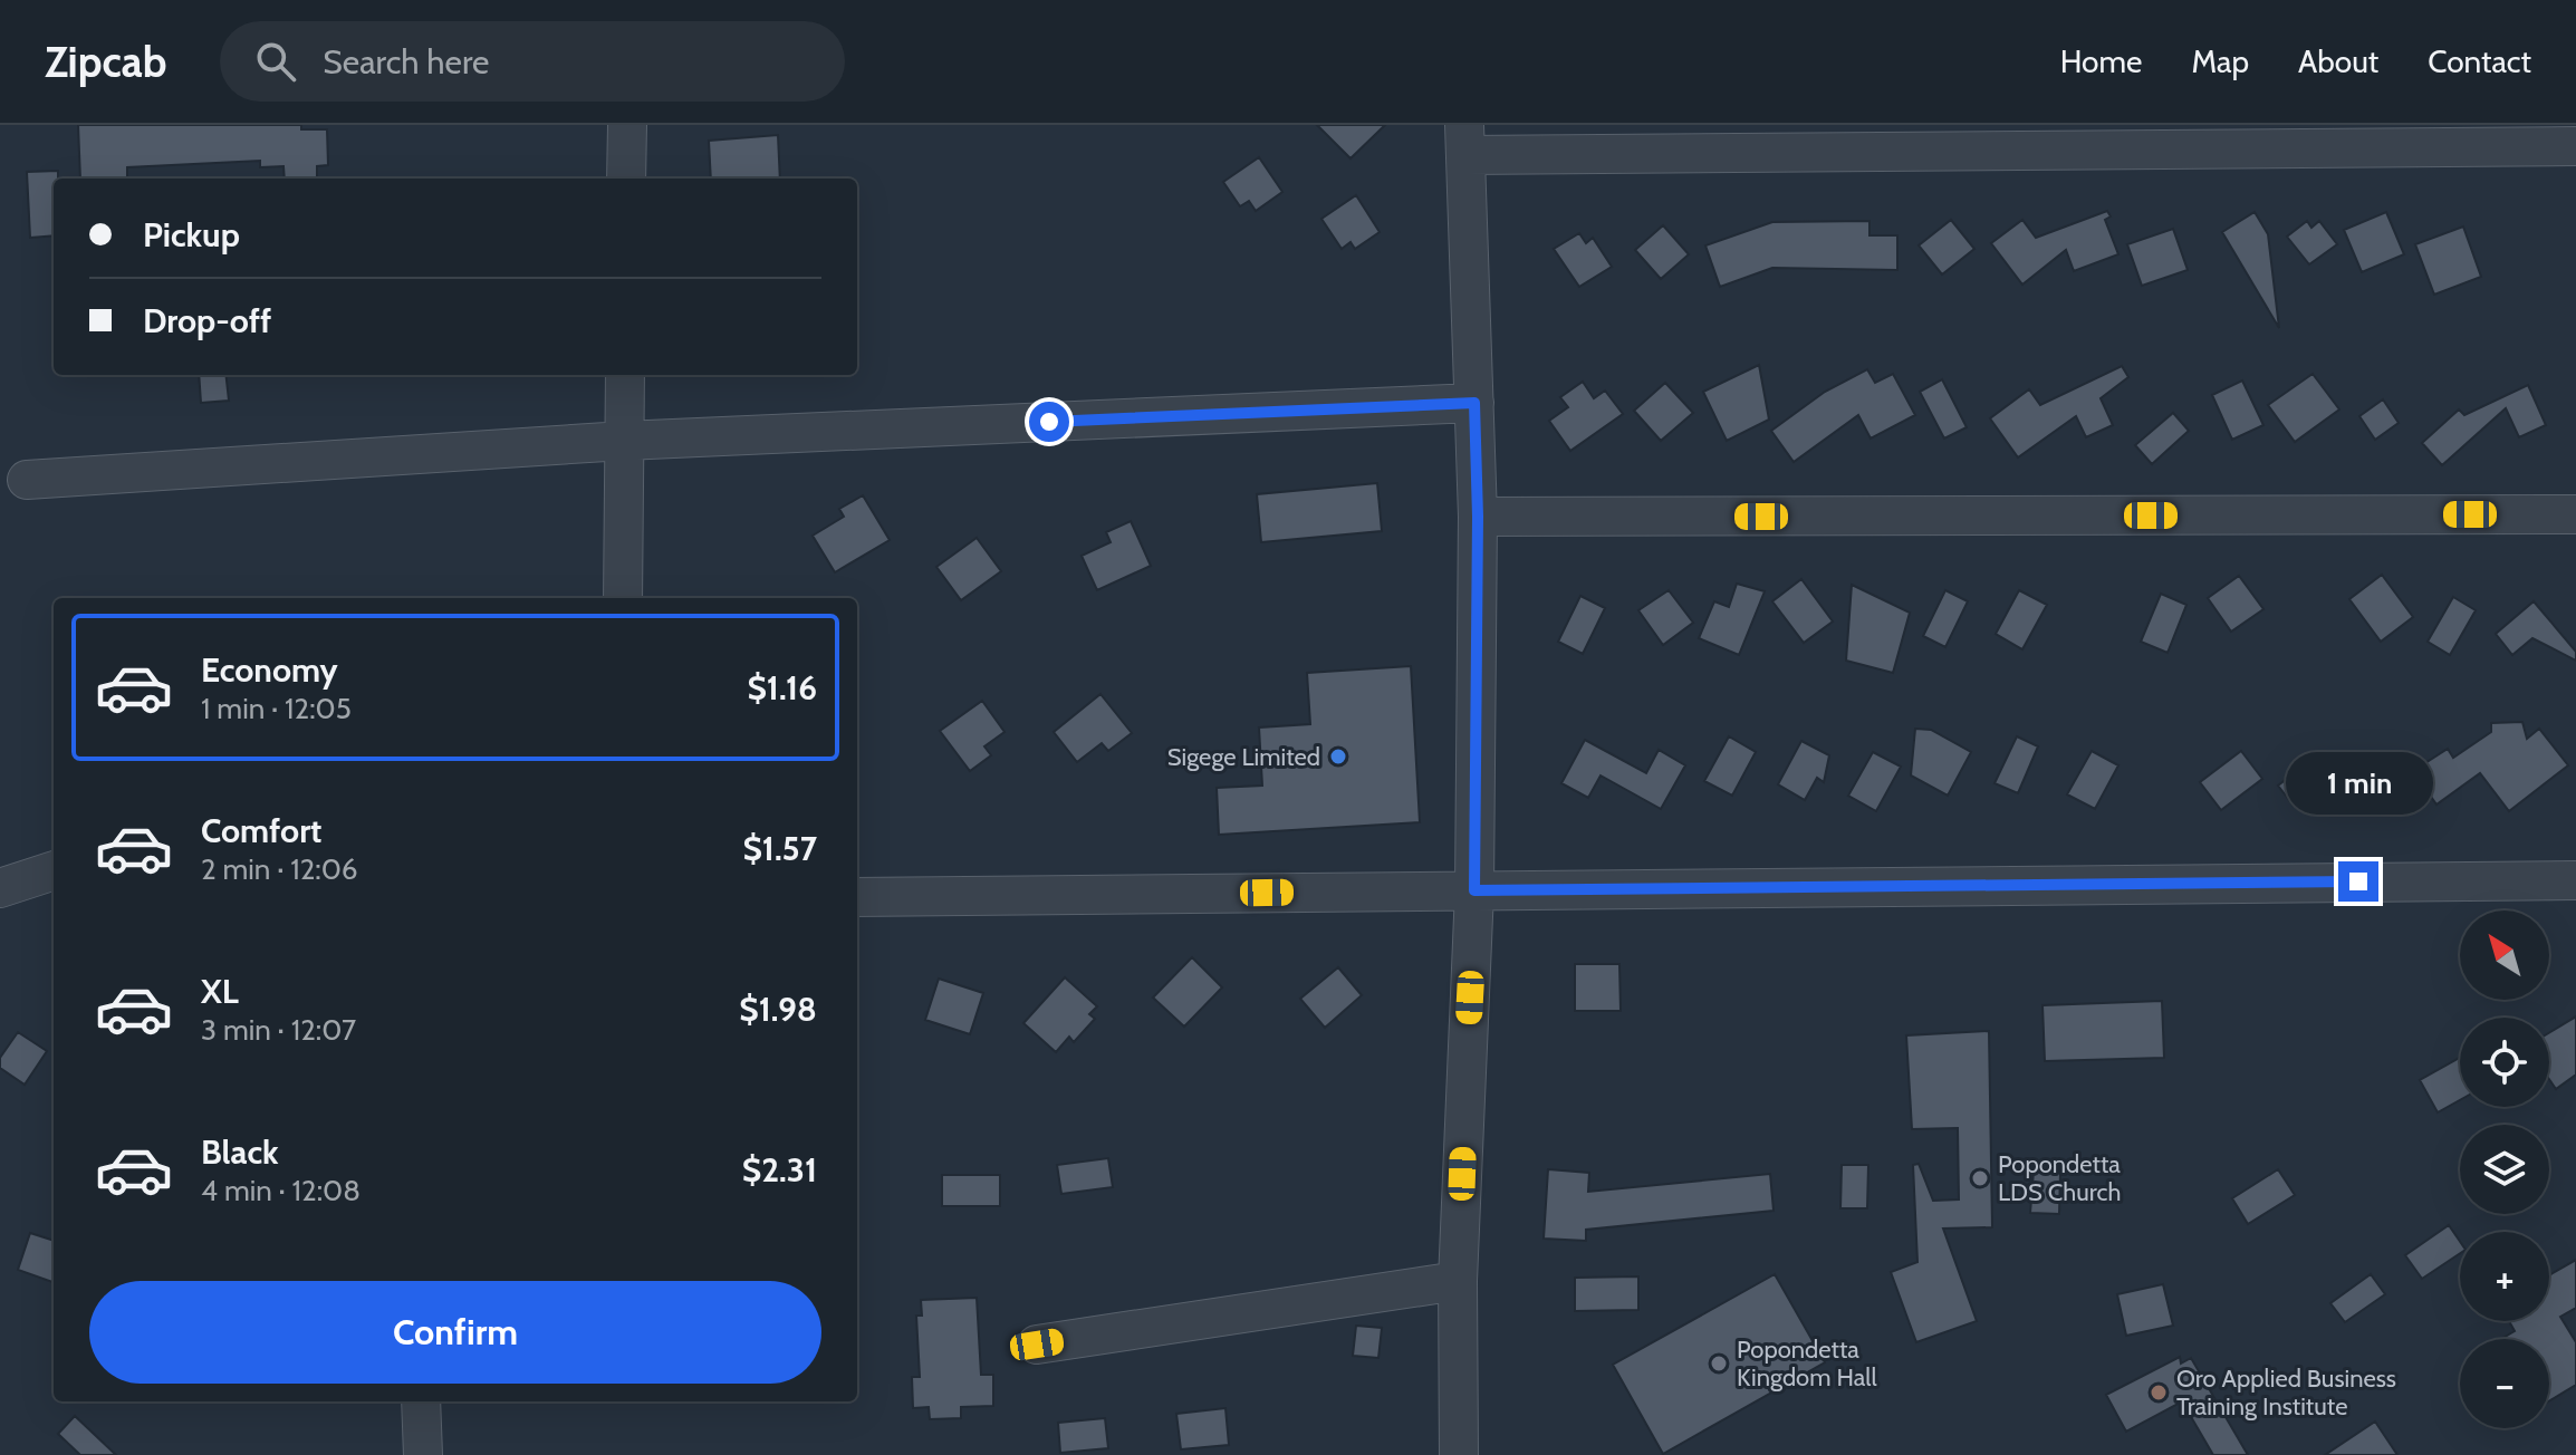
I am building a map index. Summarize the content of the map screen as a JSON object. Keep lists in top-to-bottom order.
{
  "places": [
    "Sigege Limited",
    "Popondetta LDS Church",
    "Popondetta Kingdom Hall",
    "Oro Applied Business Training Institute"
  ],
  "north": "top left",
  "page": {
    "header": "Zipcab",
    "search": "Search here",
    "nav": [
      "Home",
      "Map",
      "About",
      "Contact"
    ],
    "banner": ["Pickup", "Drop-off"],
    "list": [
      {
        "name": "Economy",
        "note": "1 min · 12:05",
        "value": "$1.16"
      },
      {
        "name": "Comfort",
        "note": "2 min · 12:06",
        "value": "$1.57"
      },
      {
        "name": "XL",
        "note": "3 min · 12:07",
        "value": "$1.98"
      },
      {
        "name": "Black",
        "note": "4 min · 12:08",
        "value": "$2.31"
      }
    ],
    "bubble": "1 min",
    "map_buttons": ["+", "−"],
    "buttons": "Confirm"
  }
}
